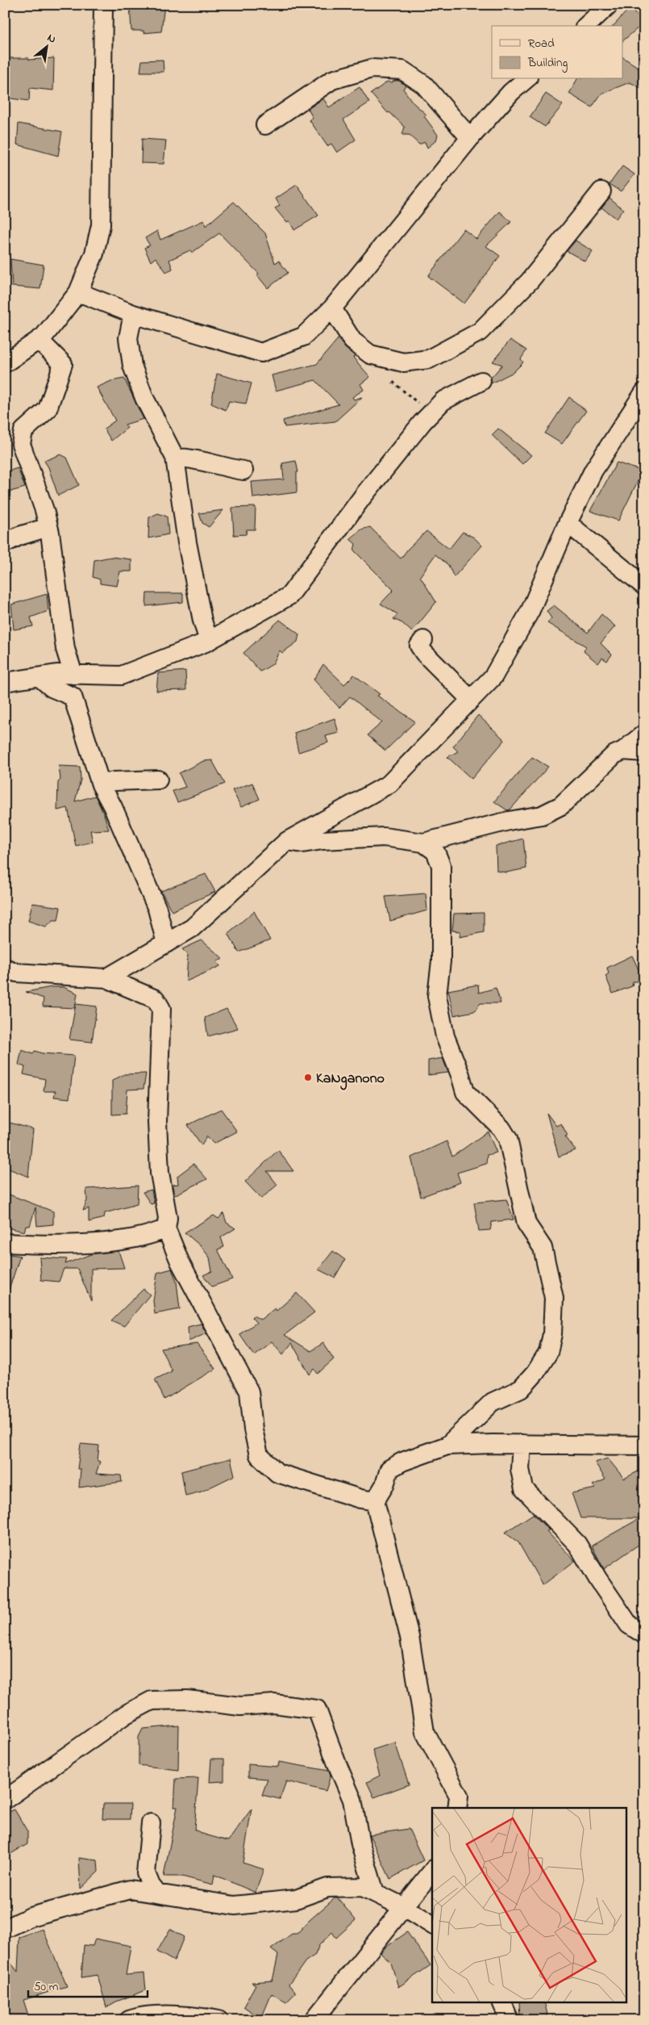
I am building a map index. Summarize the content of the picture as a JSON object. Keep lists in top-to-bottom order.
{
  "places": ["KaNganono"],
  "legend": ["Road", "Building"],
  "scale_bar": "50 m",
  "north": "top right"
}
